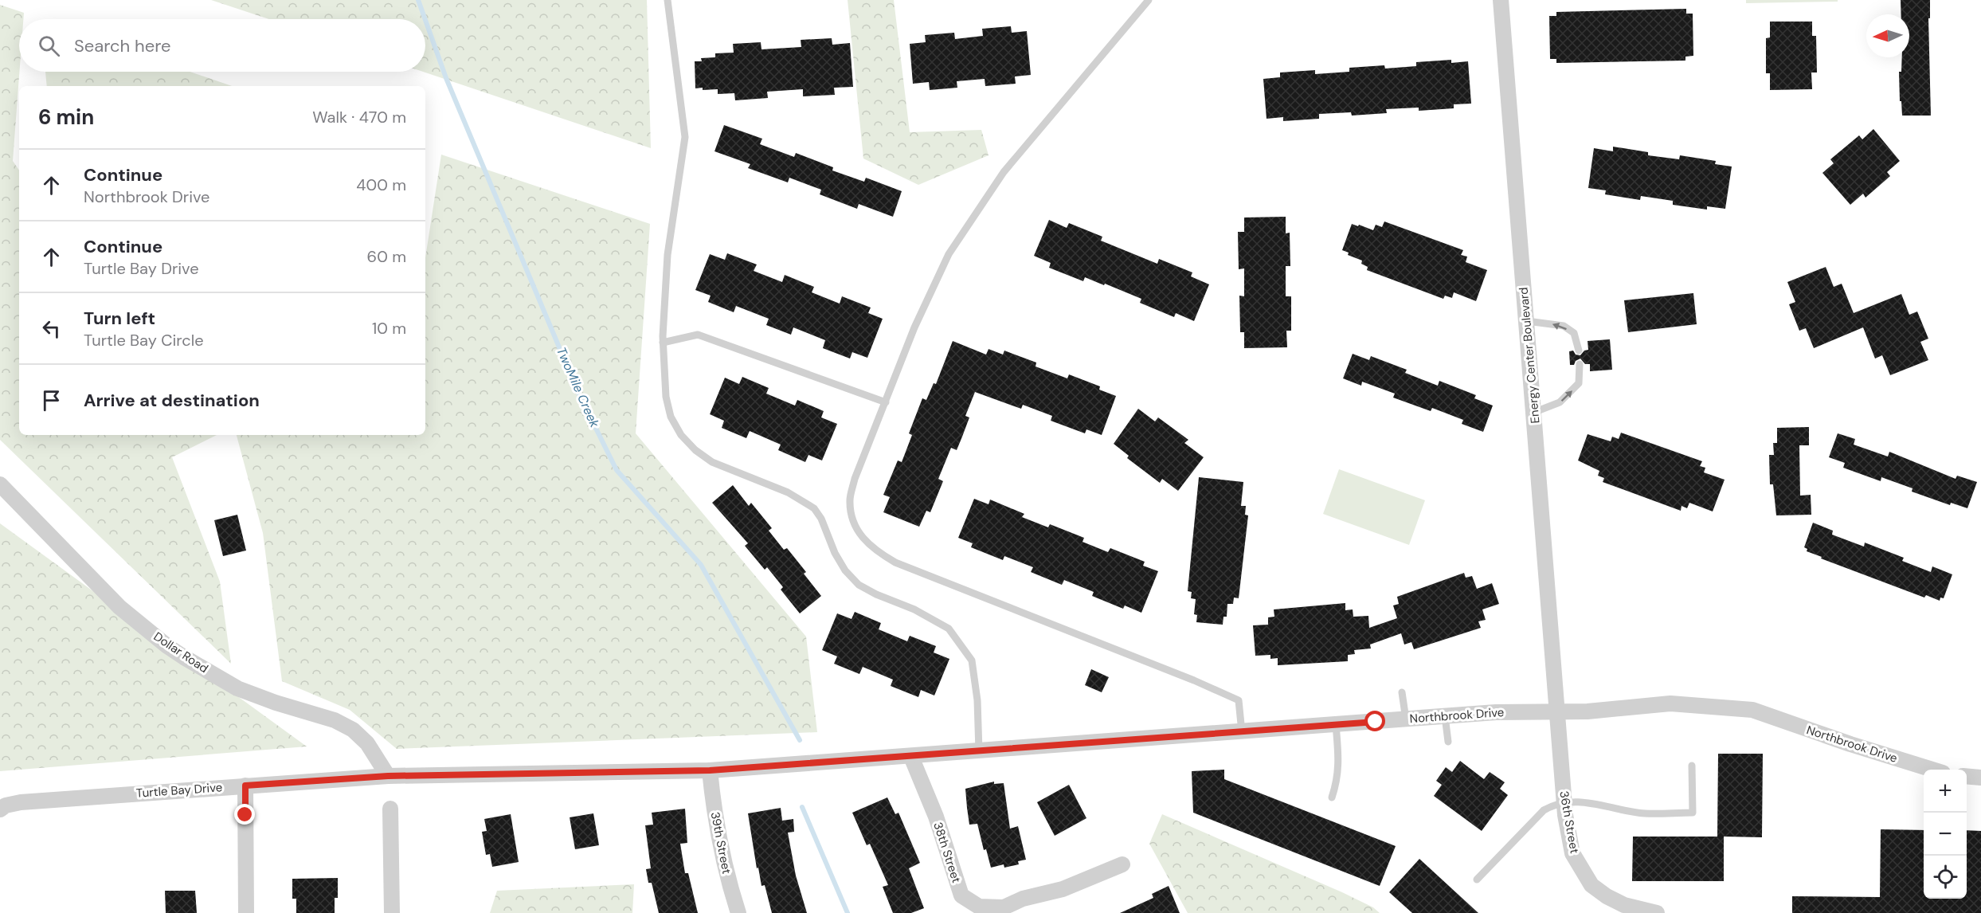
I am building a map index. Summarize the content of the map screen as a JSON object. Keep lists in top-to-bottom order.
{
  "streets": {
    "street": [
      "Energy Center Boulevard",
      "Dollar Road",
      "Northbrook Drive",
      "Turtle Bay Drive",
      "36th Street",
      "39th Street",
      "38th Street"
    ]
  },
  "crossings": [
    ["Energy Center Boulevard", "Northbrook Drive"],
    ["Energy Center Boulevard", "36th Street"],
    ["Dollar Road", "Northbrook Drive"],
    ["Dollar Road", "Turtle Bay Drive"],
    ["Northbrook Drive", "Turtle Bay Drive"],
    ["Northbrook Drive", "36th Street"],
    ["Northbrook Drive", "39th Street"],
    ["Northbrook Drive", "38th Street"]
  ],
  "water": ["TwoMile Creek"],
  "north": "left",
  "page": {
    "search": "Search here",
    "heading": ["6 min", "Walk · 470 m"],
    "list": [
      ["Continue", "Northbrook Drive", "400 m"],
      ["Continue", "Turtle Bay Drive", "60 m"],
      ["Turn left", "Turtle Bay Circle", "10 m"],
      "Arrive at destination"
    ],
    "map_buttons": ["+", "−"]
  }
}
